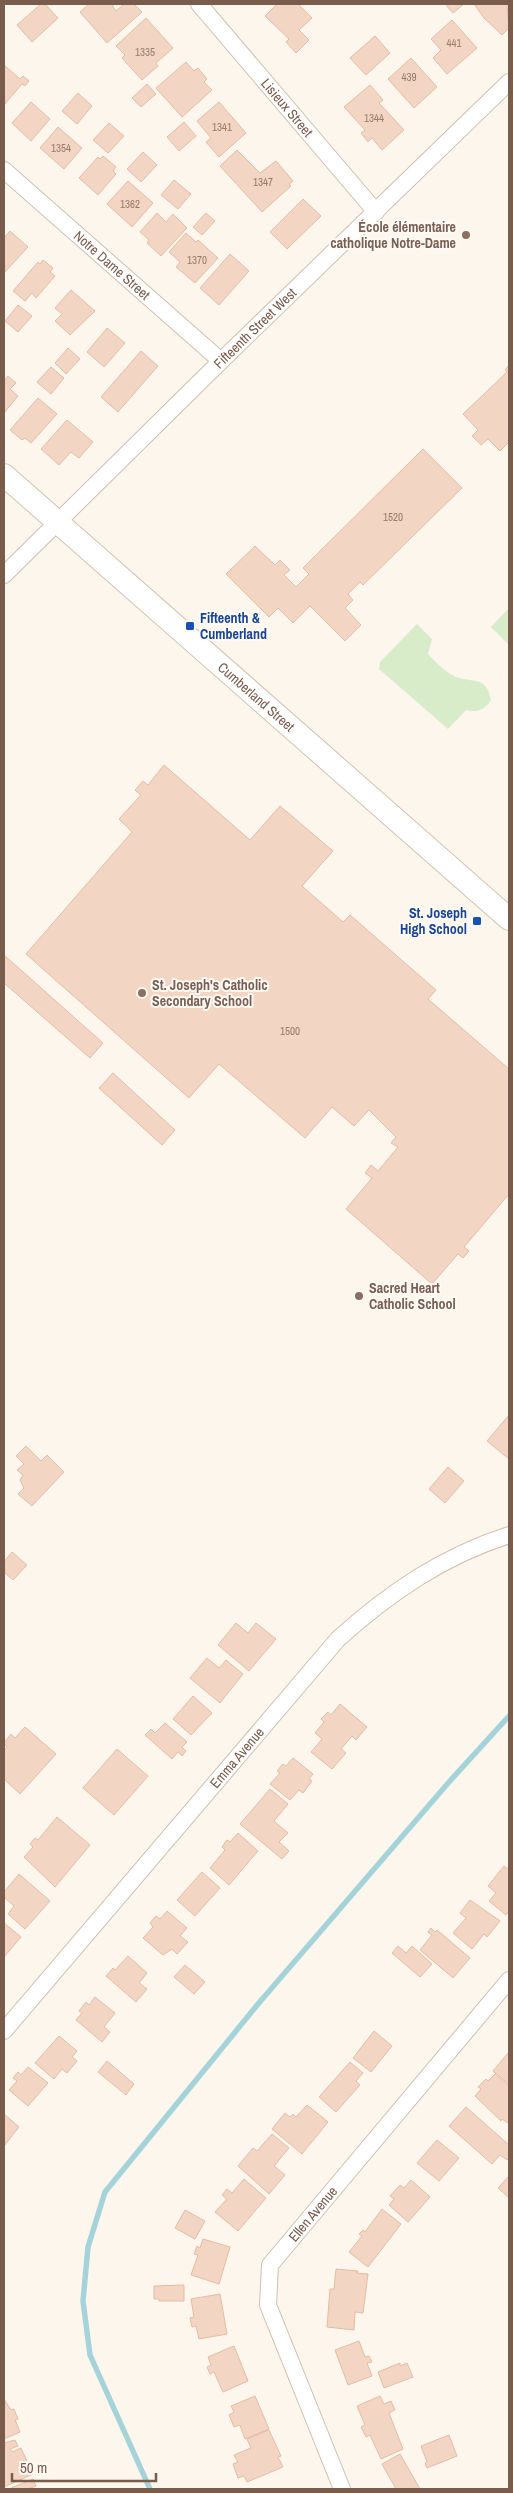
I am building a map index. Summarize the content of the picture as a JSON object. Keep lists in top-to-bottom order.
{
  "streets": {
    "street": [
      "Lisieux Street",
      "Notre Dame Street",
      "Fifteenth Street West",
      "Cumberland Street",
      "Emma Avenue",
      "Ellen Avenue"
    ]
  },
  "crossings": [
    ["Lisieux Street", "Fifteenth Street West"],
    ["Notre Dame Street", "Fifteenth Street West"],
    ["Fifteenth Street West", "Cumberland Street"]
  ],
  "places": {
    "other": ["École élémentaire catholique Notre-Dame", "St. Joseph's Catholic Secondary School", "Sacred Heart Catholic School"],
    "transit": ["Fifteenth & Cumberland", "St. Joseph High School"]
  },
  "house_numbers": [
    "441",
    "1335",
    "439",
    "1344",
    "1341",
    "1354",
    "1347",
    "1362",
    "1370",
    "1520",
    "1500"
  ],
  "scale_bar": "50 m"
}
